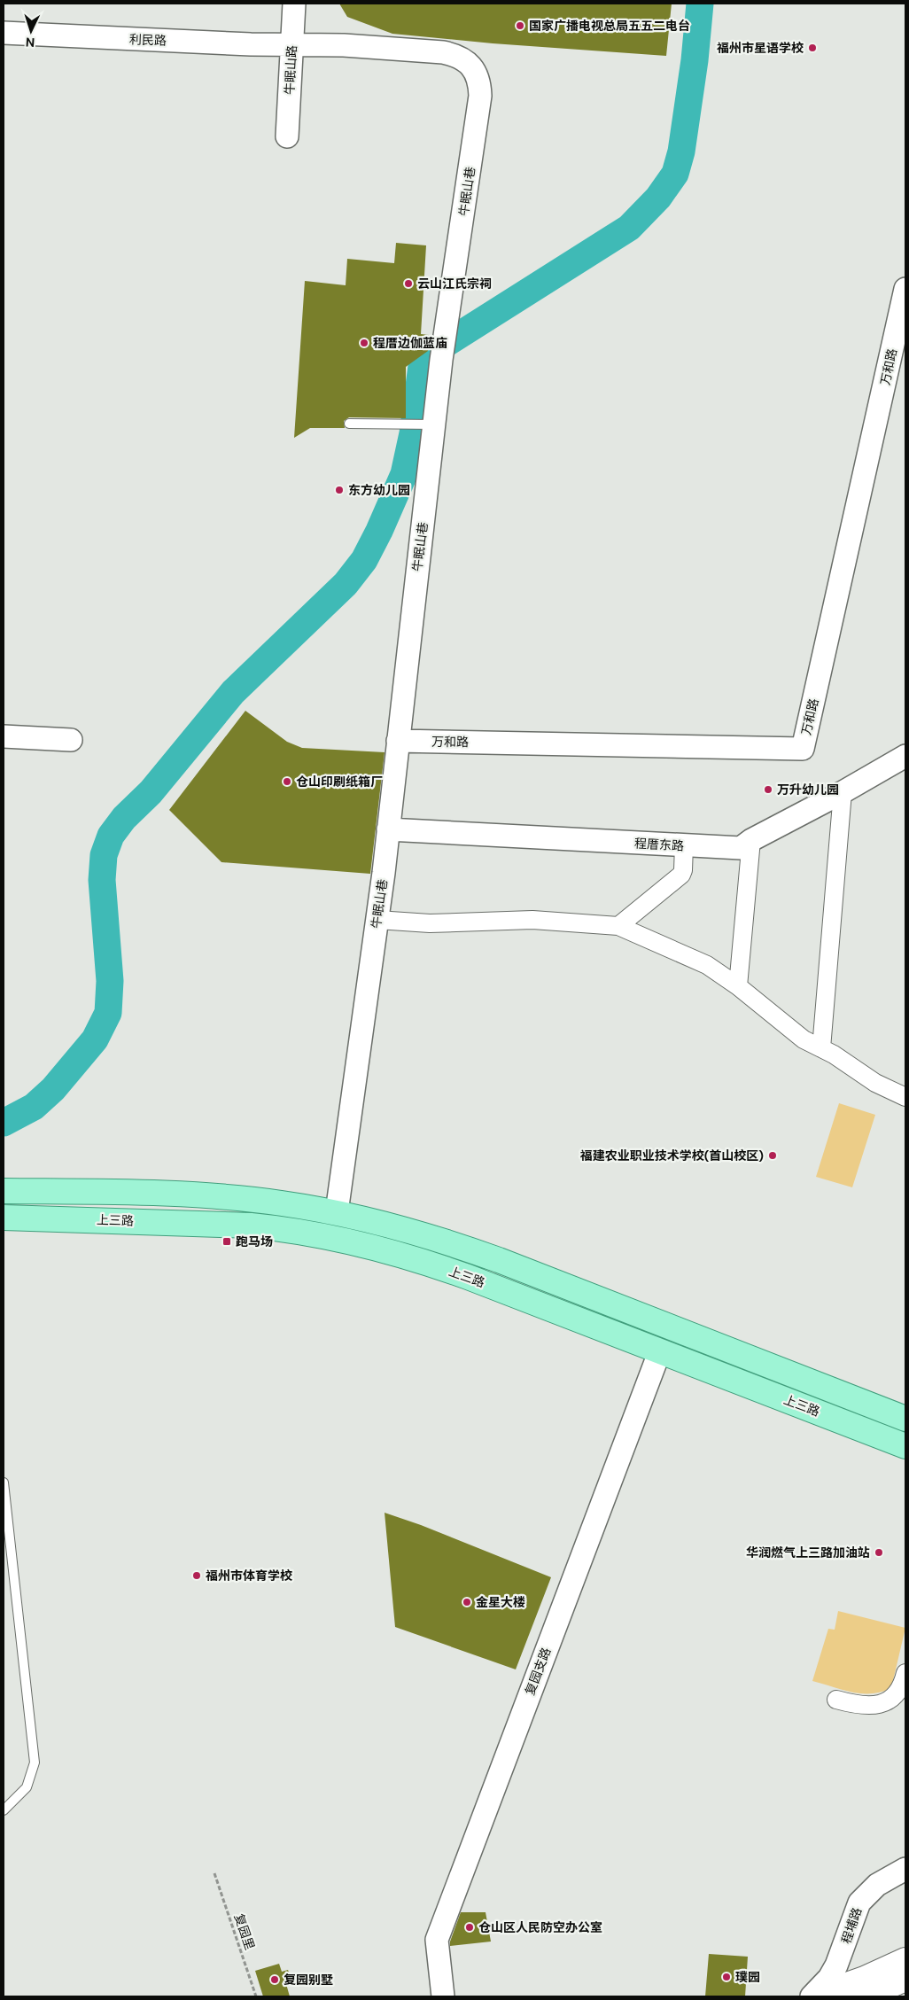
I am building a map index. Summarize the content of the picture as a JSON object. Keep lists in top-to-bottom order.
{
  "streets": {
    "main road": ["上三路"],
    "street": [
      "利民路",
      "牛眠山路",
      "牛眠山巷",
      "万和路",
      "程厝东路",
      "复园支路",
      "程埔路"
    ],
    "path": ["复园里"]
  },
  "crossings": [
    ["利民路", "牛眠山路"],
    ["利民路", "牛眠山巷"],
    ["牛眠山路", "牛眠山巷"],
    ["牛眠山巷", "万和路"],
    ["牛眠山巷", "程厝东路"],
    ["牛眠山巷", "上三路"],
    ["上三路", "复园支路"]
  ],
  "places": {
    "other": [
      "国家广播电视总局五五二电台",
      "福州市星语学校",
      "云山江氏宗祠",
      "程厝边伽蓝庙",
      "东方幼儿园",
      "仓山印刷纸箱厂",
      "万升幼儿园",
      "福建农业职业技术学校(首山校区)",
      "华润燃气上三路加油站",
      "福州市体育学校",
      "金星大楼",
      "仓山区人民防空办公室",
      "璞园",
      "复园别墅"
    ],
    "transit": ["跑马场"]
  },
  "north": "bottom"
}
